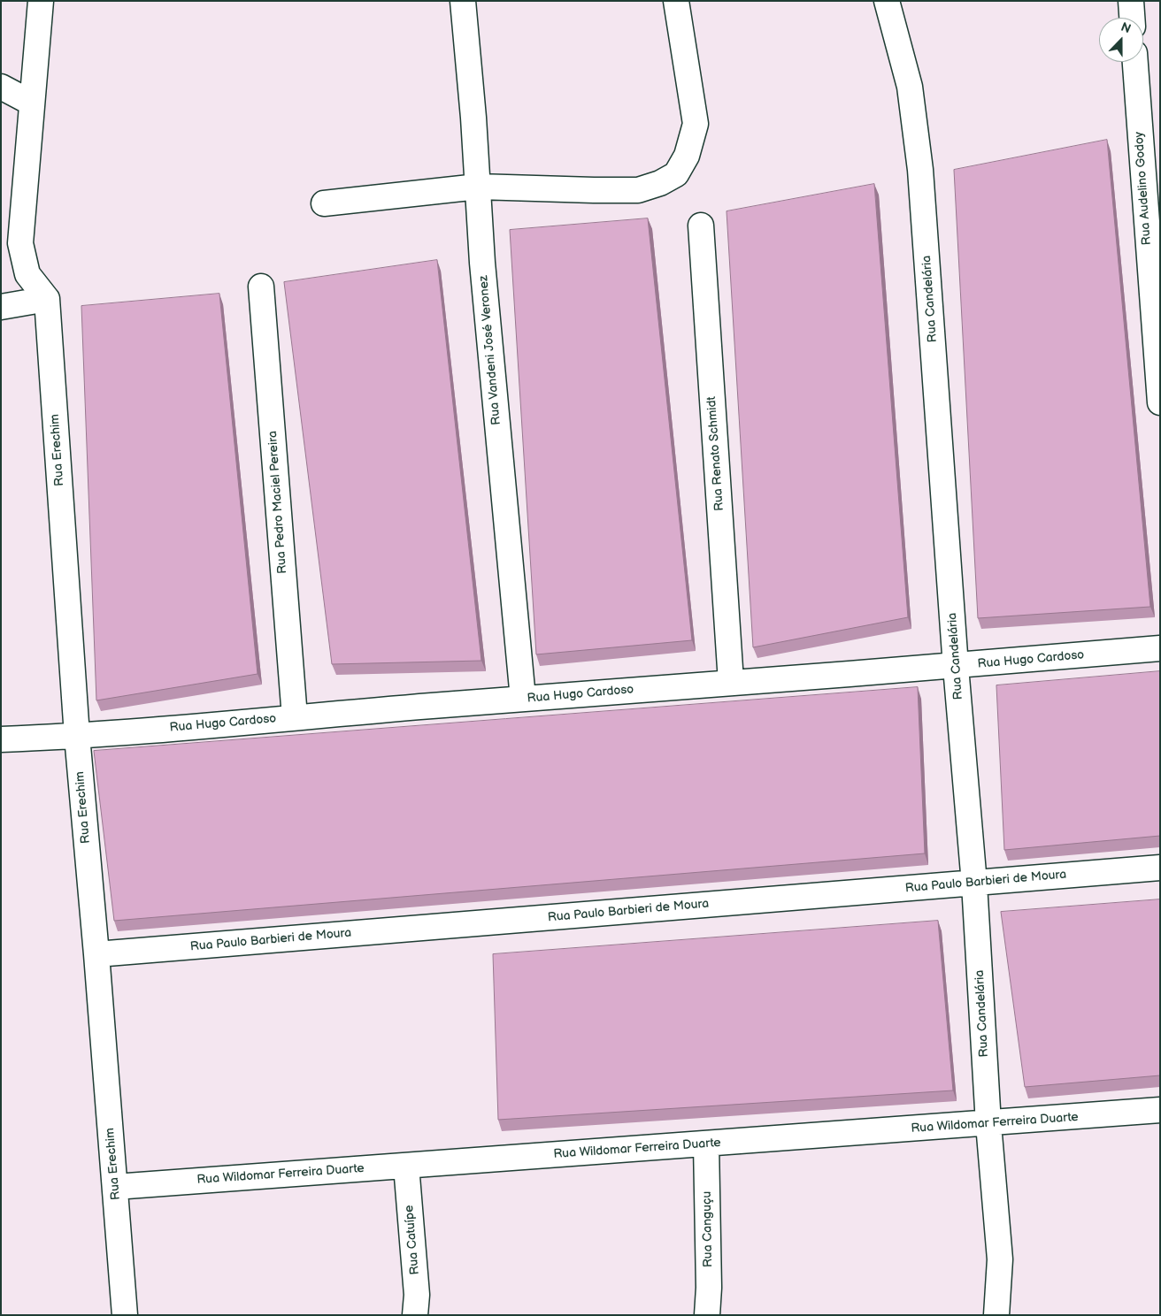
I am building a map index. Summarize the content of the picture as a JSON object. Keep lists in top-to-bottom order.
{
  "streets": {
    "street": [
      "Rua Audelino Godoy",
      "Rua Candelária",
      "Rua Vandeni José Veronez",
      "Rua Erechim",
      "Rua Renato Schmidt",
      "Rua Pedro Maciel Pereira",
      "Rua Hugo Cardoso",
      "Rua Paulo Barbieri de Moura",
      "Rua Wildomar Ferreira Duarte",
      "Rua Canguçu",
      "Rua Catuípe"
    ]
  },
  "crossings": [
    ["Rua Candelária", "Rua Hugo Cardoso"],
    ["Rua Candelária", "Rua Paulo Barbieri de Moura"],
    ["Rua Candelária", "Rua Wildomar Ferreira Duarte"],
    ["Rua Vandeni José Veronez", "Rua Hugo Cardoso"],
    ["Rua Erechim", "Rua Hugo Cardoso"],
    ["Rua Erechim", "Rua Paulo Barbieri de Moura"],
    ["Rua Erechim", "Rua Wildomar Ferreira Duarte"],
    ["Rua Renato Schmidt", "Rua Hugo Cardoso"],
    ["Rua Pedro Maciel Pereira", "Rua Hugo Cardoso"],
    ["Rua Wildomar Ferreira Duarte", "Rua Canguçu"],
    ["Rua Wildomar Ferreira Duarte", "Rua Catuípe"]
  ],
  "north": "top"
}
